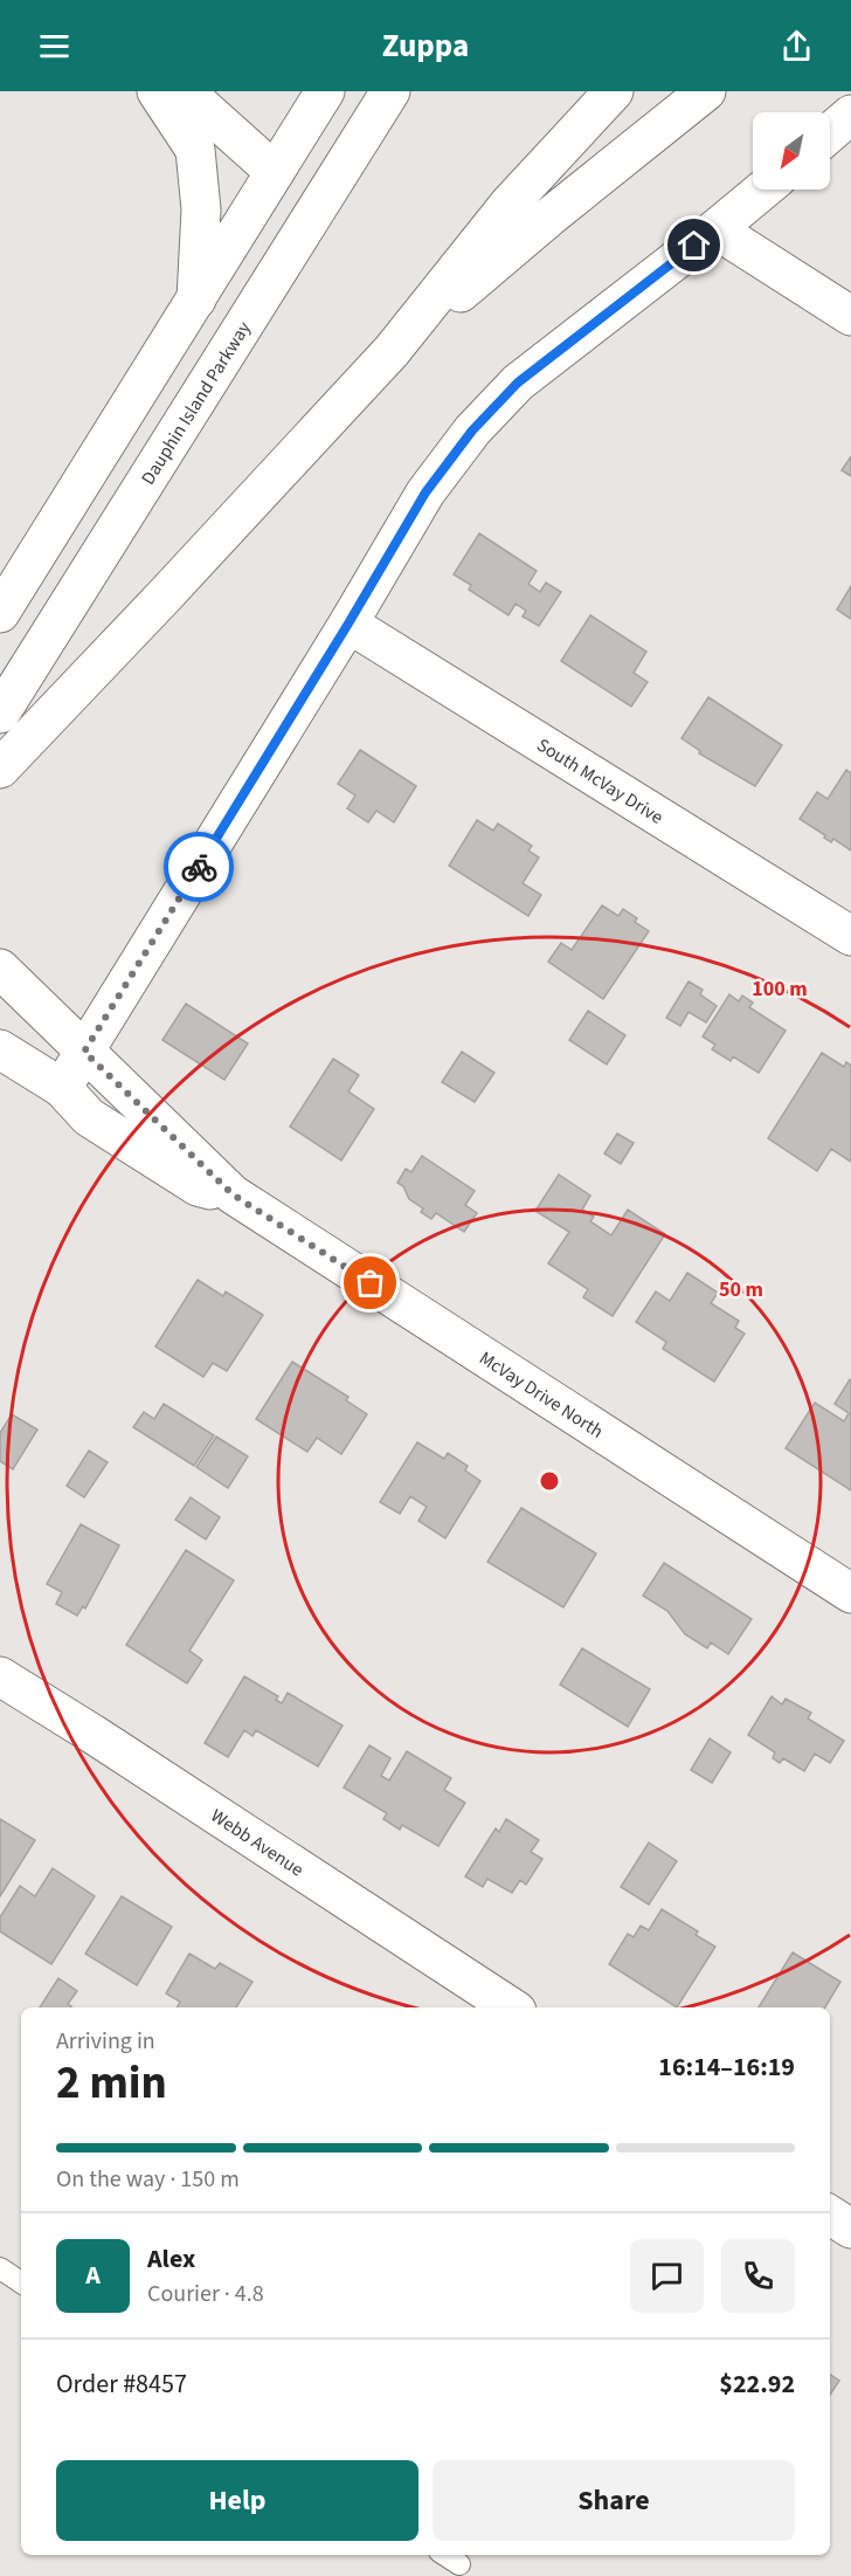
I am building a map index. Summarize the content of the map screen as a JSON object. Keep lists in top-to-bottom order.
{
  "streets": {
    "main road": [
      "Dauphin Island Parkway",
      "South McVay Drive",
      "McVay Drive North",
      "Webb Avenue"
    ]
  },
  "north": "bottom left",
  "page": {
    "header": "Zuppa",
    "heading": ["2 min", "Arriving in", "16:14–16:19"],
    "panel": [
      "Alex",
      "Courier · 4.8",
      "Order #8457",
      "$22.92"
    ],
    "bar": "On the way · 150 m",
    "round": "A",
    "buttons": ["Help", "Share"]
  },
  "rings": ["100 m", "50 m"]
}
